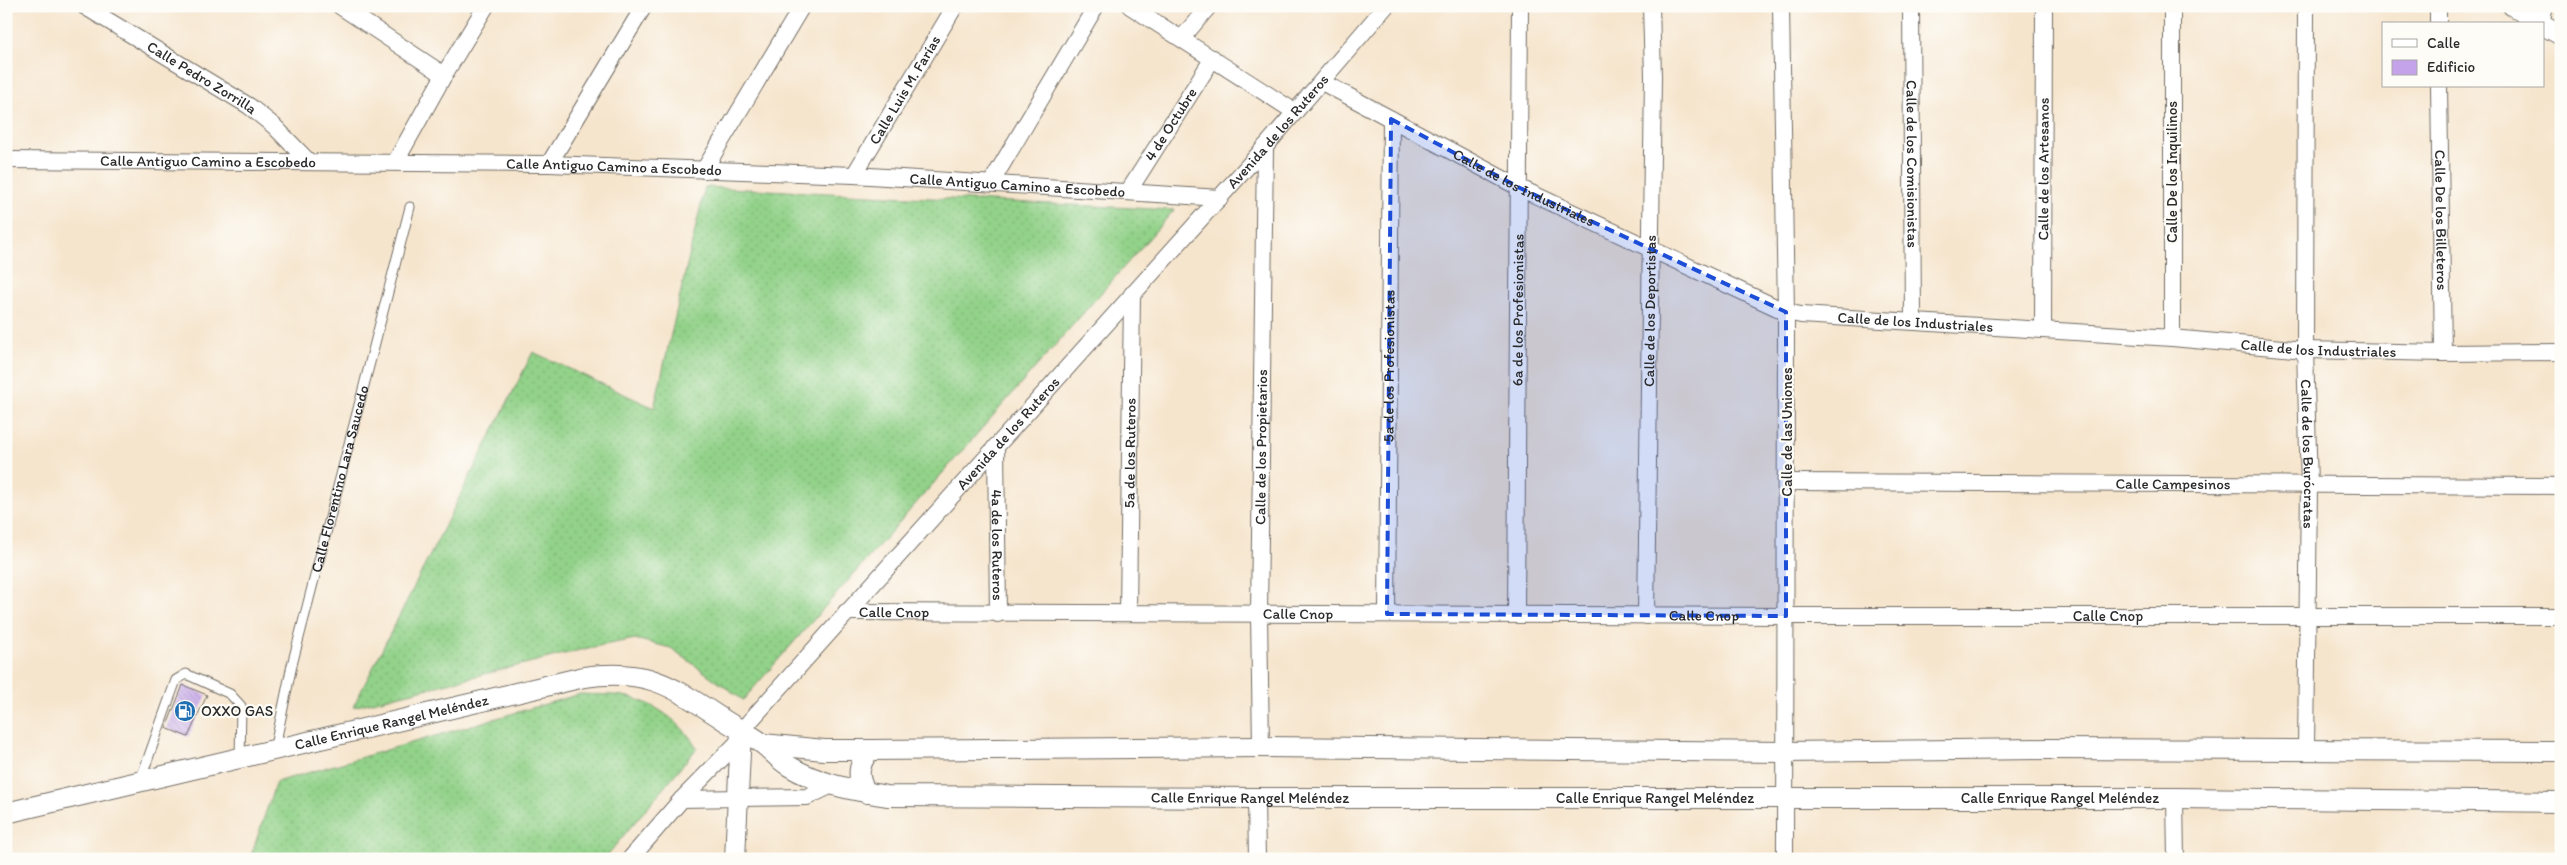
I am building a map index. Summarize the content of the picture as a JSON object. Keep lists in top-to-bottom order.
{
  "streets": {
    "street": [
      "Calle Pedro Zorrilla",
      "Calle Luis M. Farías",
      "4 de Octubre",
      "Avenida de los Ruteros",
      "Calle Antiguo Camino a Escobedo",
      "Calle de los Comisionistas",
      "Calle de los Artesanos",
      "Calle De los Inquilinos",
      "Calle de los Industriales",
      "Calle De los Billeteros",
      "6a de los Profesionistas",
      "Calle de los Deportistas",
      "5a de los Profesionistas",
      "Calle de las Uniones",
      "Calle de los Propietarios",
      "5a de los Ruteros",
      "Calle de los Burócratas",
      "Calle Campesinos",
      "4a de los Ruteros",
      "Calle Cnop",
      "Calle Enrique Rangel Meléndez"
    ],
    "lane": ["Calle Florentino Lara Saucedo"]
  },
  "crossings": [
    ["Calle Pedro Zorrilla", "Calle Antiguo Camino a Escobedo"],
    ["Calle Luis M. Farías", "Calle Antiguo Camino a Escobedo"],
    ["4 de Octubre", "Calle Antiguo Camino a Escobedo"],
    ["Avenida de los Ruteros", "Calle Antiguo Camino a Escobedo"],
    ["Avenida de los Ruteros", "Calle de los Industriales"],
    ["Avenida de los Ruteros", "Calle de los Propietarios"],
    ["Avenida de los Ruteros", "5a de los Ruteros"],
    ["Avenida de los Ruteros", "4a de los Ruteros"],
    ["Avenida de los Ruteros", "Calle Cnop"],
    ["Avenida de los Ruteros", "Calle Enrique Rangel Meléndez"],
    ["Calle de los Comisionistas", "Calle de los Industriales"],
    ["Calle de los Artesanos", "Calle de los Industriales"],
    ["Calle De los Inquilinos", "Calle de los Industriales"],
    ["Calle de los Industriales", "Calle De los Billeteros"],
    ["Calle de los Industriales", "6a de los Profesionistas"],
    ["Calle de los Industriales", "Calle de los Deportistas"],
    ["Calle de los Industriales", "5a de los Profesionistas"],
    ["Calle de los Industriales", "Calle de las Uniones"],
    ["Calle de los Industriales", "Calle de los Burócratas"],
    ["6a de los Profesionistas", "Calle Cnop"],
    ["Calle de los Deportistas", "Calle Cnop"],
    ["5a de los Profesionistas", "Calle Cnop"],
    ["Calle de las Uniones", "Calle Campesinos"],
    ["Calle de las Uniones", "Calle Cnop"],
    ["Calle de las Uniones", "Calle Enrique Rangel Meléndez"],
    ["Calle de los Propietarios", "Calle Cnop"],
    ["Calle de los Propietarios", "Calle Enrique Rangel Meléndez"],
    ["5a de los Ruteros", "Calle Cnop"],
    ["Calle de los Burócratas", "Calle Campesinos"],
    ["Calle de los Burócratas", "Calle Cnop"],
    ["Calle de los Burócratas", "Calle Enrique Rangel Meléndez"],
    ["Calle Florentino Lara Saucedo", "Calle Enrique Rangel Meléndez"],
    ["4a de los Ruteros", "Calle Cnop"]
  ],
  "places": {
    "fuel station": ["OXXO GAS"]
  },
  "legend": ["Calle", "Edificio"]
}
